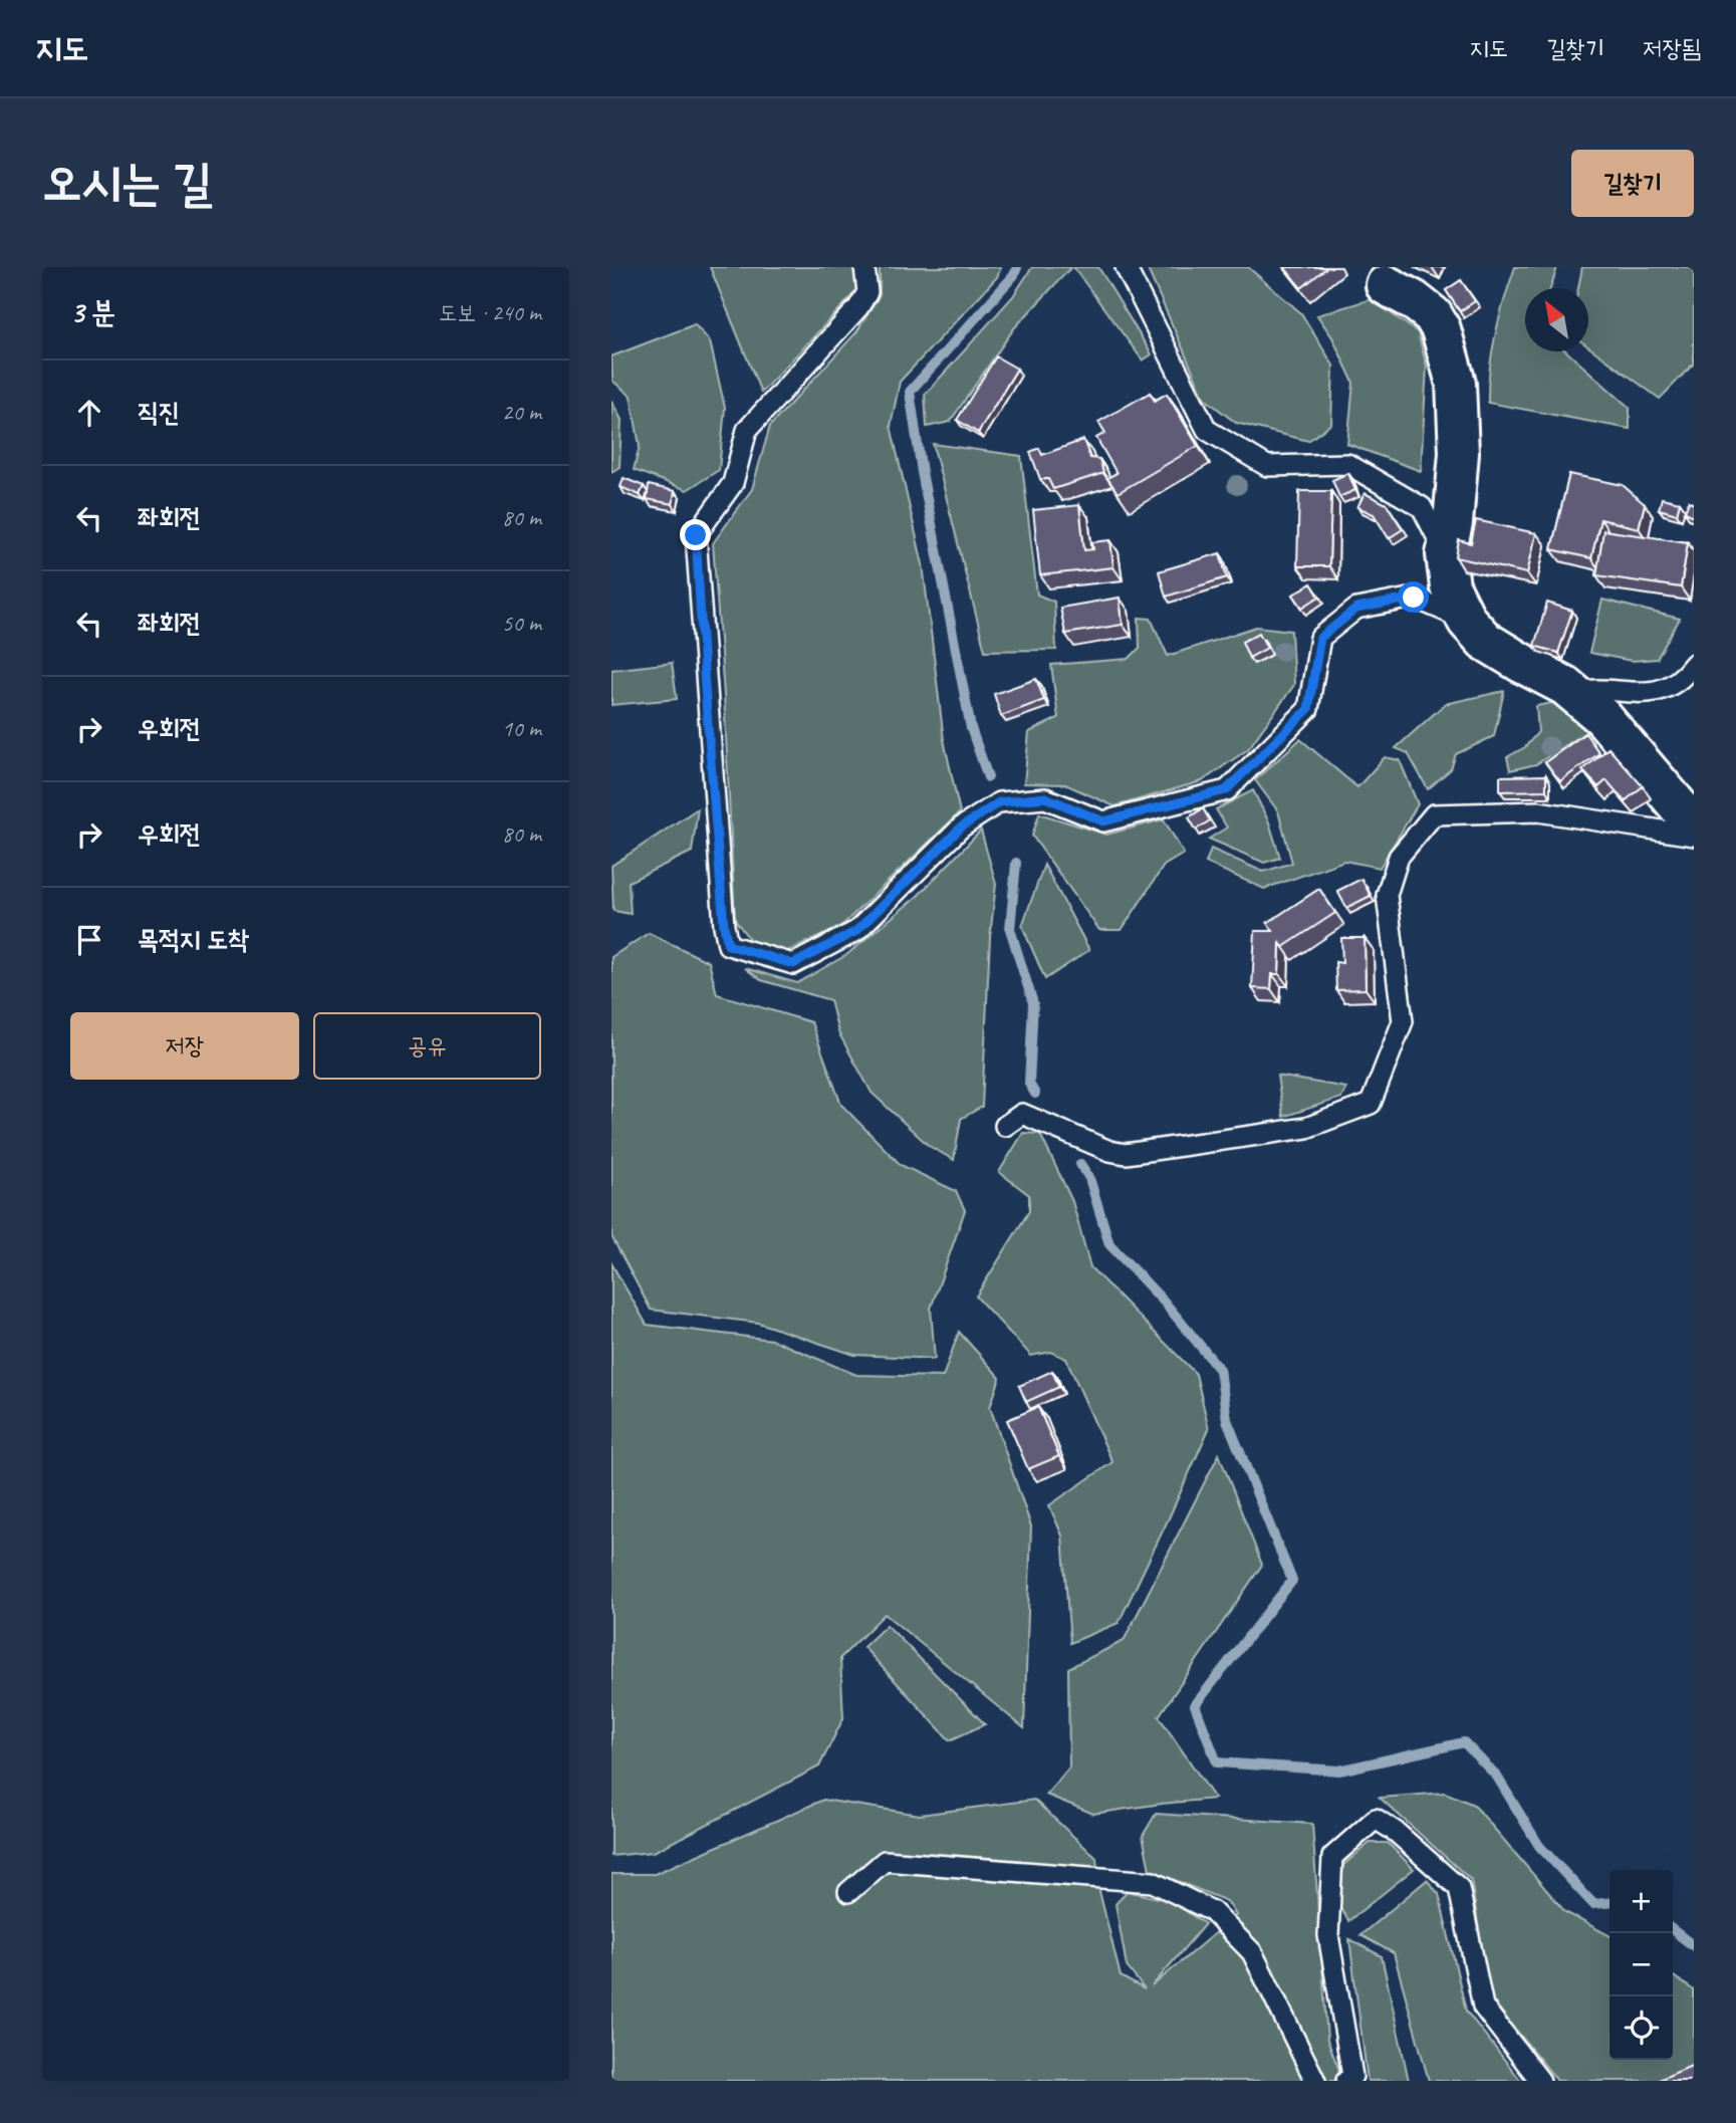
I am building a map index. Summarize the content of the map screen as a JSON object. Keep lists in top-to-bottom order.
{
  "north": "top left",
  "page": {
    "header": "지도",
    "nav": ["지도", "길찾기", "저장됨"],
    "buttons": [
      "길찾기",
      ["저장", "공유"]
    ],
    "title": "오시는 길",
    "heading": ["3 분", "도보 · 240 m"],
    "list": [
      ["직진", "20 m"],
      ["좌회전", "80 m"],
      ["좌회전", "50 m"],
      ["우회전", "10 m"],
      ["우회전", "80 m"],
      "목적지 도착"
    ],
    "map_buttons": ["+", "−"]
  }
}
